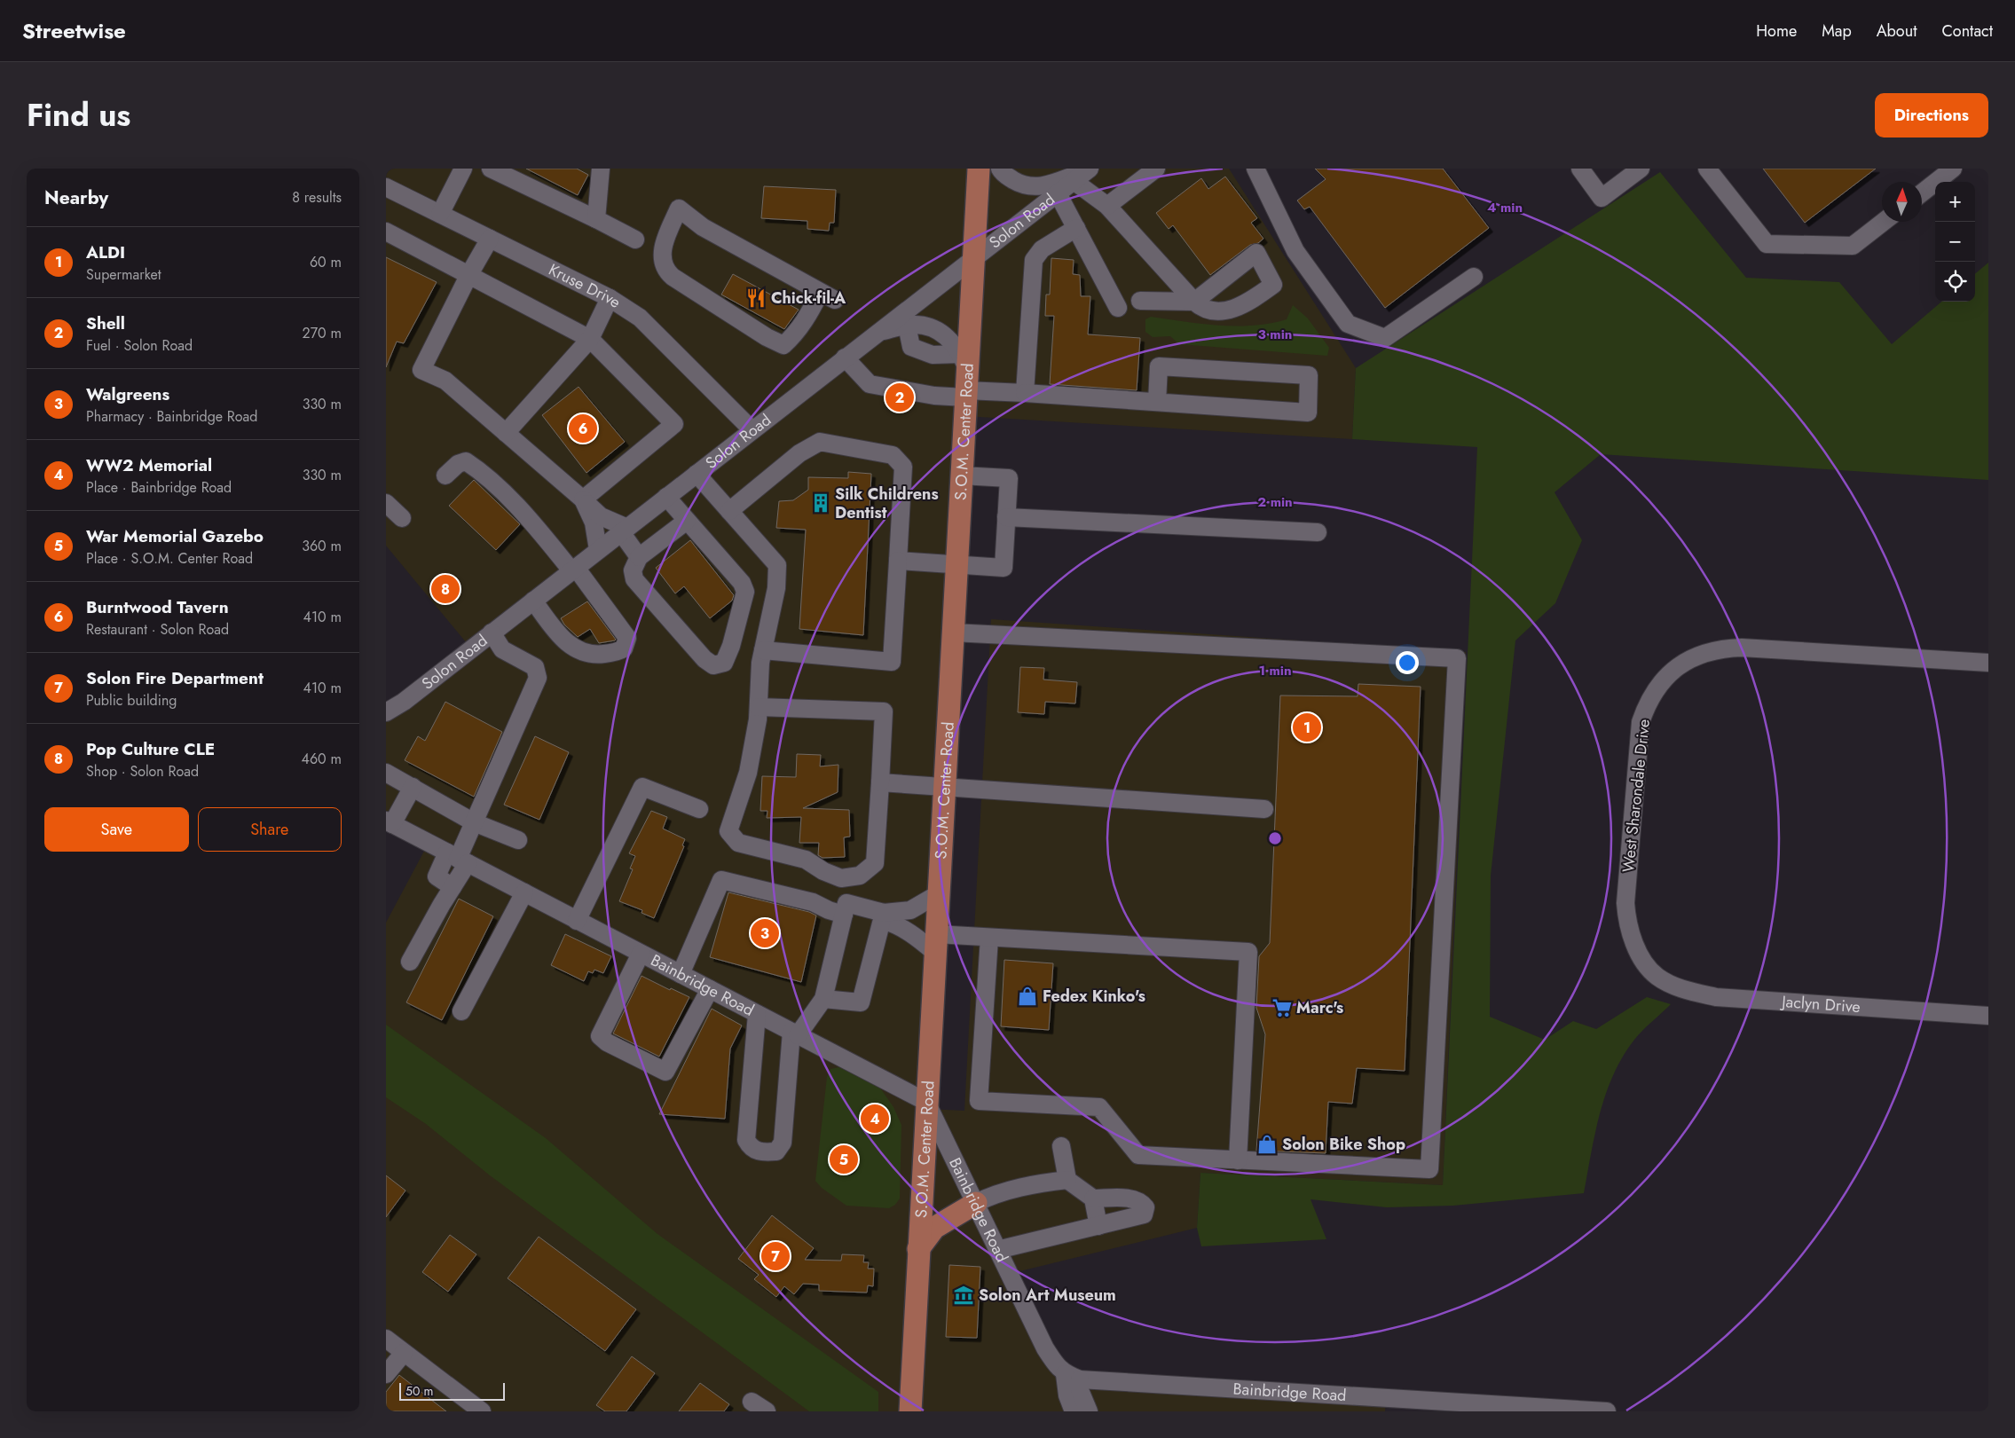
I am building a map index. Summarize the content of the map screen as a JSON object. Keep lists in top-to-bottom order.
{
  "streets": {
    "main road": ["S.O.M. Center Road"],
    "street": [
      "Solon Road",
      "Kruse Drive",
      "West Sharondale Drive",
      "Bainbridge Road",
      "Jaclyn Drive"
    ]
  },
  "crossings": [
    ["Solon Road", "Kruse Drive"],
    ["Solon Road", "S.O.M. Center Road"],
    ["S.O.M. Center Road", "Bainbridge Road"],
    ["West Sharondale Drive", "Jaclyn Drive"]
  ],
  "places": {
    "restaurant": ["Chick-fil-A"],
    "building": ["Silk Childrens Dentist"],
    "shop": ["Fedex Kinko's", "Solon Bike Shop"],
    "supermarket": ["Marc's"],
    "museum": ["Solon Art Museum"]
  },
  "scale_bar": "50 m",
  "north": "top",
  "page": {
    "header": "Streetwise",
    "nav": [
      "Home",
      "Map",
      "About",
      "Contact"
    ],
    "title": "Find us",
    "buttons": [
      "Directions",
      ["Save", "Share"]
    ],
    "heading": ["Nearby", "8 results"],
    "map_buttons": ["+", "−"],
    "list": [
      {
        "mark": "1",
        "name": "ALDI",
        "note": "Supermarket",
        "value": "60 m"
      },
      {
        "mark": "2",
        "name": "Shell",
        "note": "Fuel · Solon Road",
        "value": "270 m"
      },
      {
        "mark": "3",
        "name": "Walgreens",
        "note": "Pharmacy · Bainbridge Road",
        "value": "330 m"
      },
      {
        "mark": "4",
        "name": "WW2 Memorial",
        "note": "Place · Bainbridge Road",
        "value": "330 m"
      },
      {
        "mark": "5",
        "name": "War Memorial Gazebo",
        "note": "Place · S.O.M. Center Road",
        "value": "360 m"
      },
      {
        "mark": "6",
        "name": "Burntwood Tavern",
        "note": "Restaurant · Solon Road",
        "value": "410 m"
      },
      {
        "mark": "7",
        "name": "Solon Fire Department",
        "note": "Public building",
        "value": "410 m"
      },
      {
        "mark": "8",
        "name": "Pop Culture CLE",
        "note": "Shop · Solon Road",
        "value": "460 m"
      }
    ],
    "pins": [
      "2",
      "6",
      "8",
      "1",
      "3",
      "4",
      "5",
      "7"
    ],
    "scale": "50 m"
  },
  "rings": [
    "4 min",
    "3 min",
    "2 min",
    "1 min"
  ]
}
